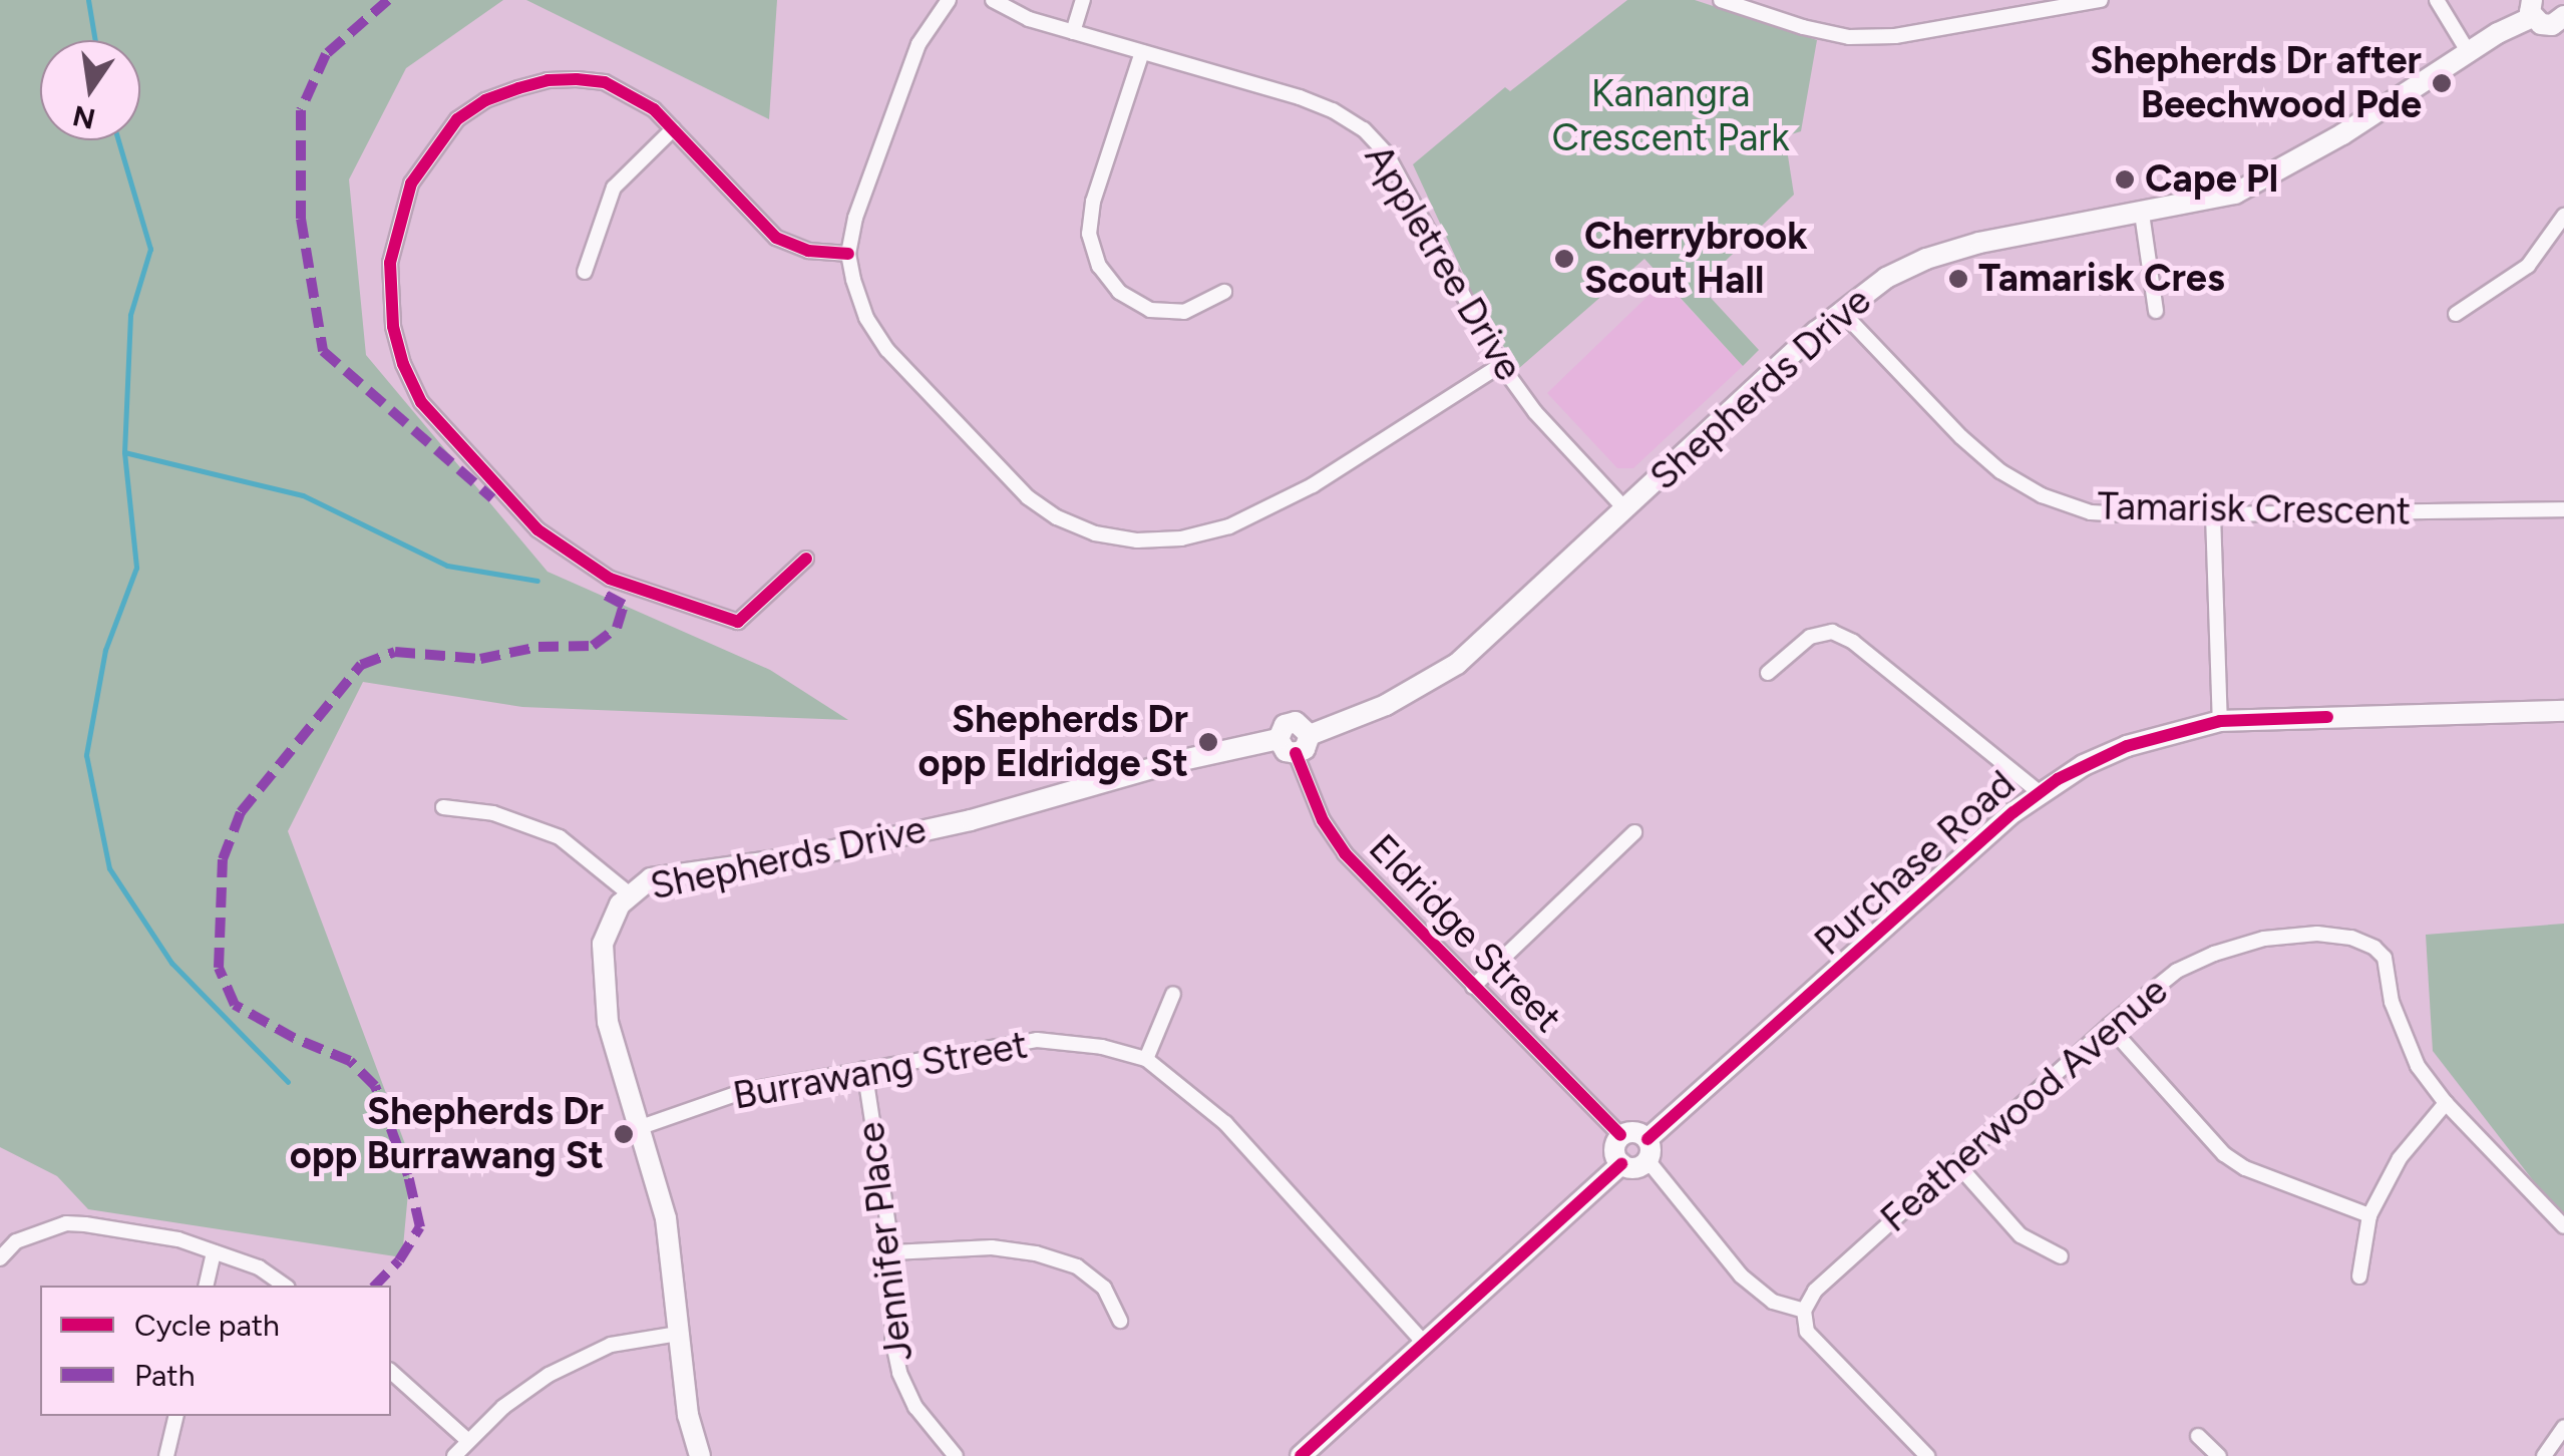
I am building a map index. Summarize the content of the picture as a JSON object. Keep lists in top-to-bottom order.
{
  "streets": {
    "main road": ["Shepherds Drive", "Purchase Road"],
    "street": [
      "Appletree Drive",
      "Tamarisk Crescent",
      "Eldridge Street",
      "Burrawang Street",
      "Featherwood Avenue",
      "Jennifer Place"
    ]
  },
  "crossings": [
    ["Appletree Drive", "Shepherds Drive"],
    ["Shepherds Drive", "Tamarisk Crescent"],
    ["Shepherds Drive", "Eldridge Street"],
    ["Shepherds Drive", "Burrawang Street"],
    ["Purchase Road", "Eldridge Street"],
    ["Burrawang Street", "Jennifer Place"]
  ],
  "parks": ["Kanangra Crescent Park"],
  "places": [
    "Shepherds Dr after Beechwood Pde",
    "Cape Pl",
    "Cherrybrook Scout Hall",
    "Tamarisk Cres",
    "Shepherds Dr opp Eldridge St",
    "Shepherds Dr opp Burrawang St"
  ],
  "legend": ["Cycle path", "Path"],
  "north": "bottom"
}
